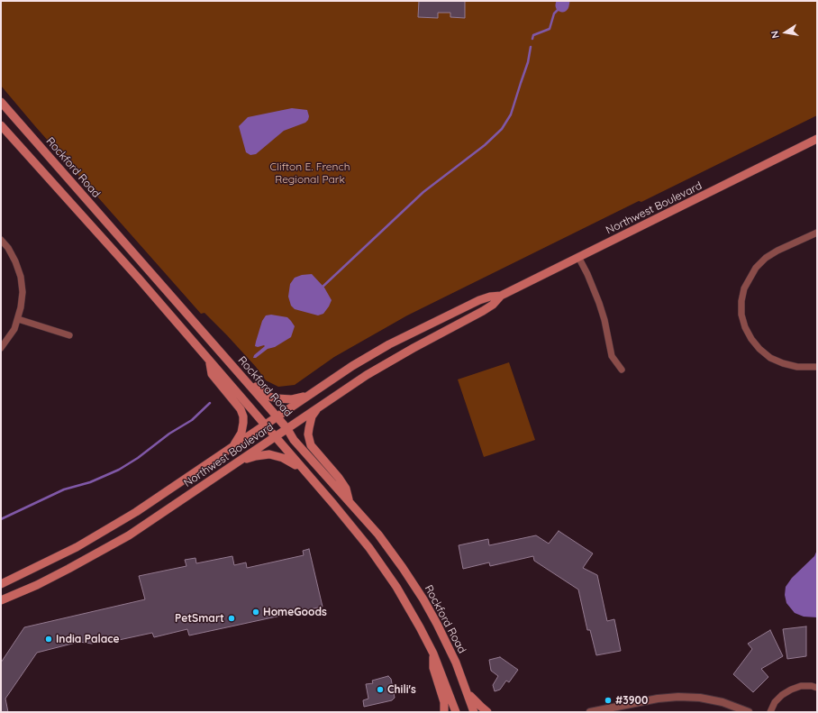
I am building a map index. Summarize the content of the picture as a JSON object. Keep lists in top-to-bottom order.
{
  "streets": {
    "main road": ["Rockford Road", "Northwest Boulevard"]
  },
  "crossings": [
    ["Rockford Road", "Northwest Boulevard"]
  ],
  "parks": ["Clifton E. French Regional Park"],
  "places": [
    "HomeGoods",
    "PetSmart",
    "India Palace",
    "Chili's",
    "#3900"
  ],
  "north": "left"
}
